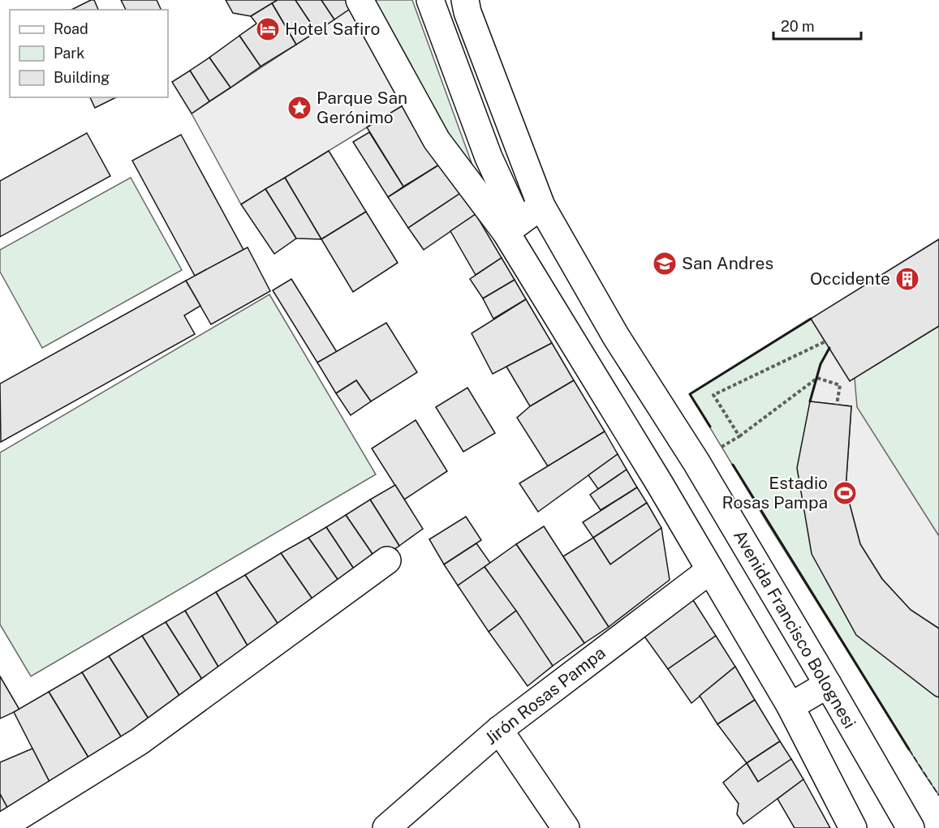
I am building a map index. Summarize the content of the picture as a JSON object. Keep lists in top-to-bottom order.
{
  "streets": {
    "main road": ["Avenida Francisco Bolognesi", "Jirón Rosas Pampa"]
  },
  "places": {
    "hotel": ["Hotel Safiro"],
    "place": ["Parque San Gerónimo"],
    "school or university": ["San Andres"],
    "building": ["Occidente"],
    "sports": ["Estadio Rosas Pampa"]
  },
  "legend": ["Road", "Park", "Building"],
  "scale_bar": "20 m"
}
